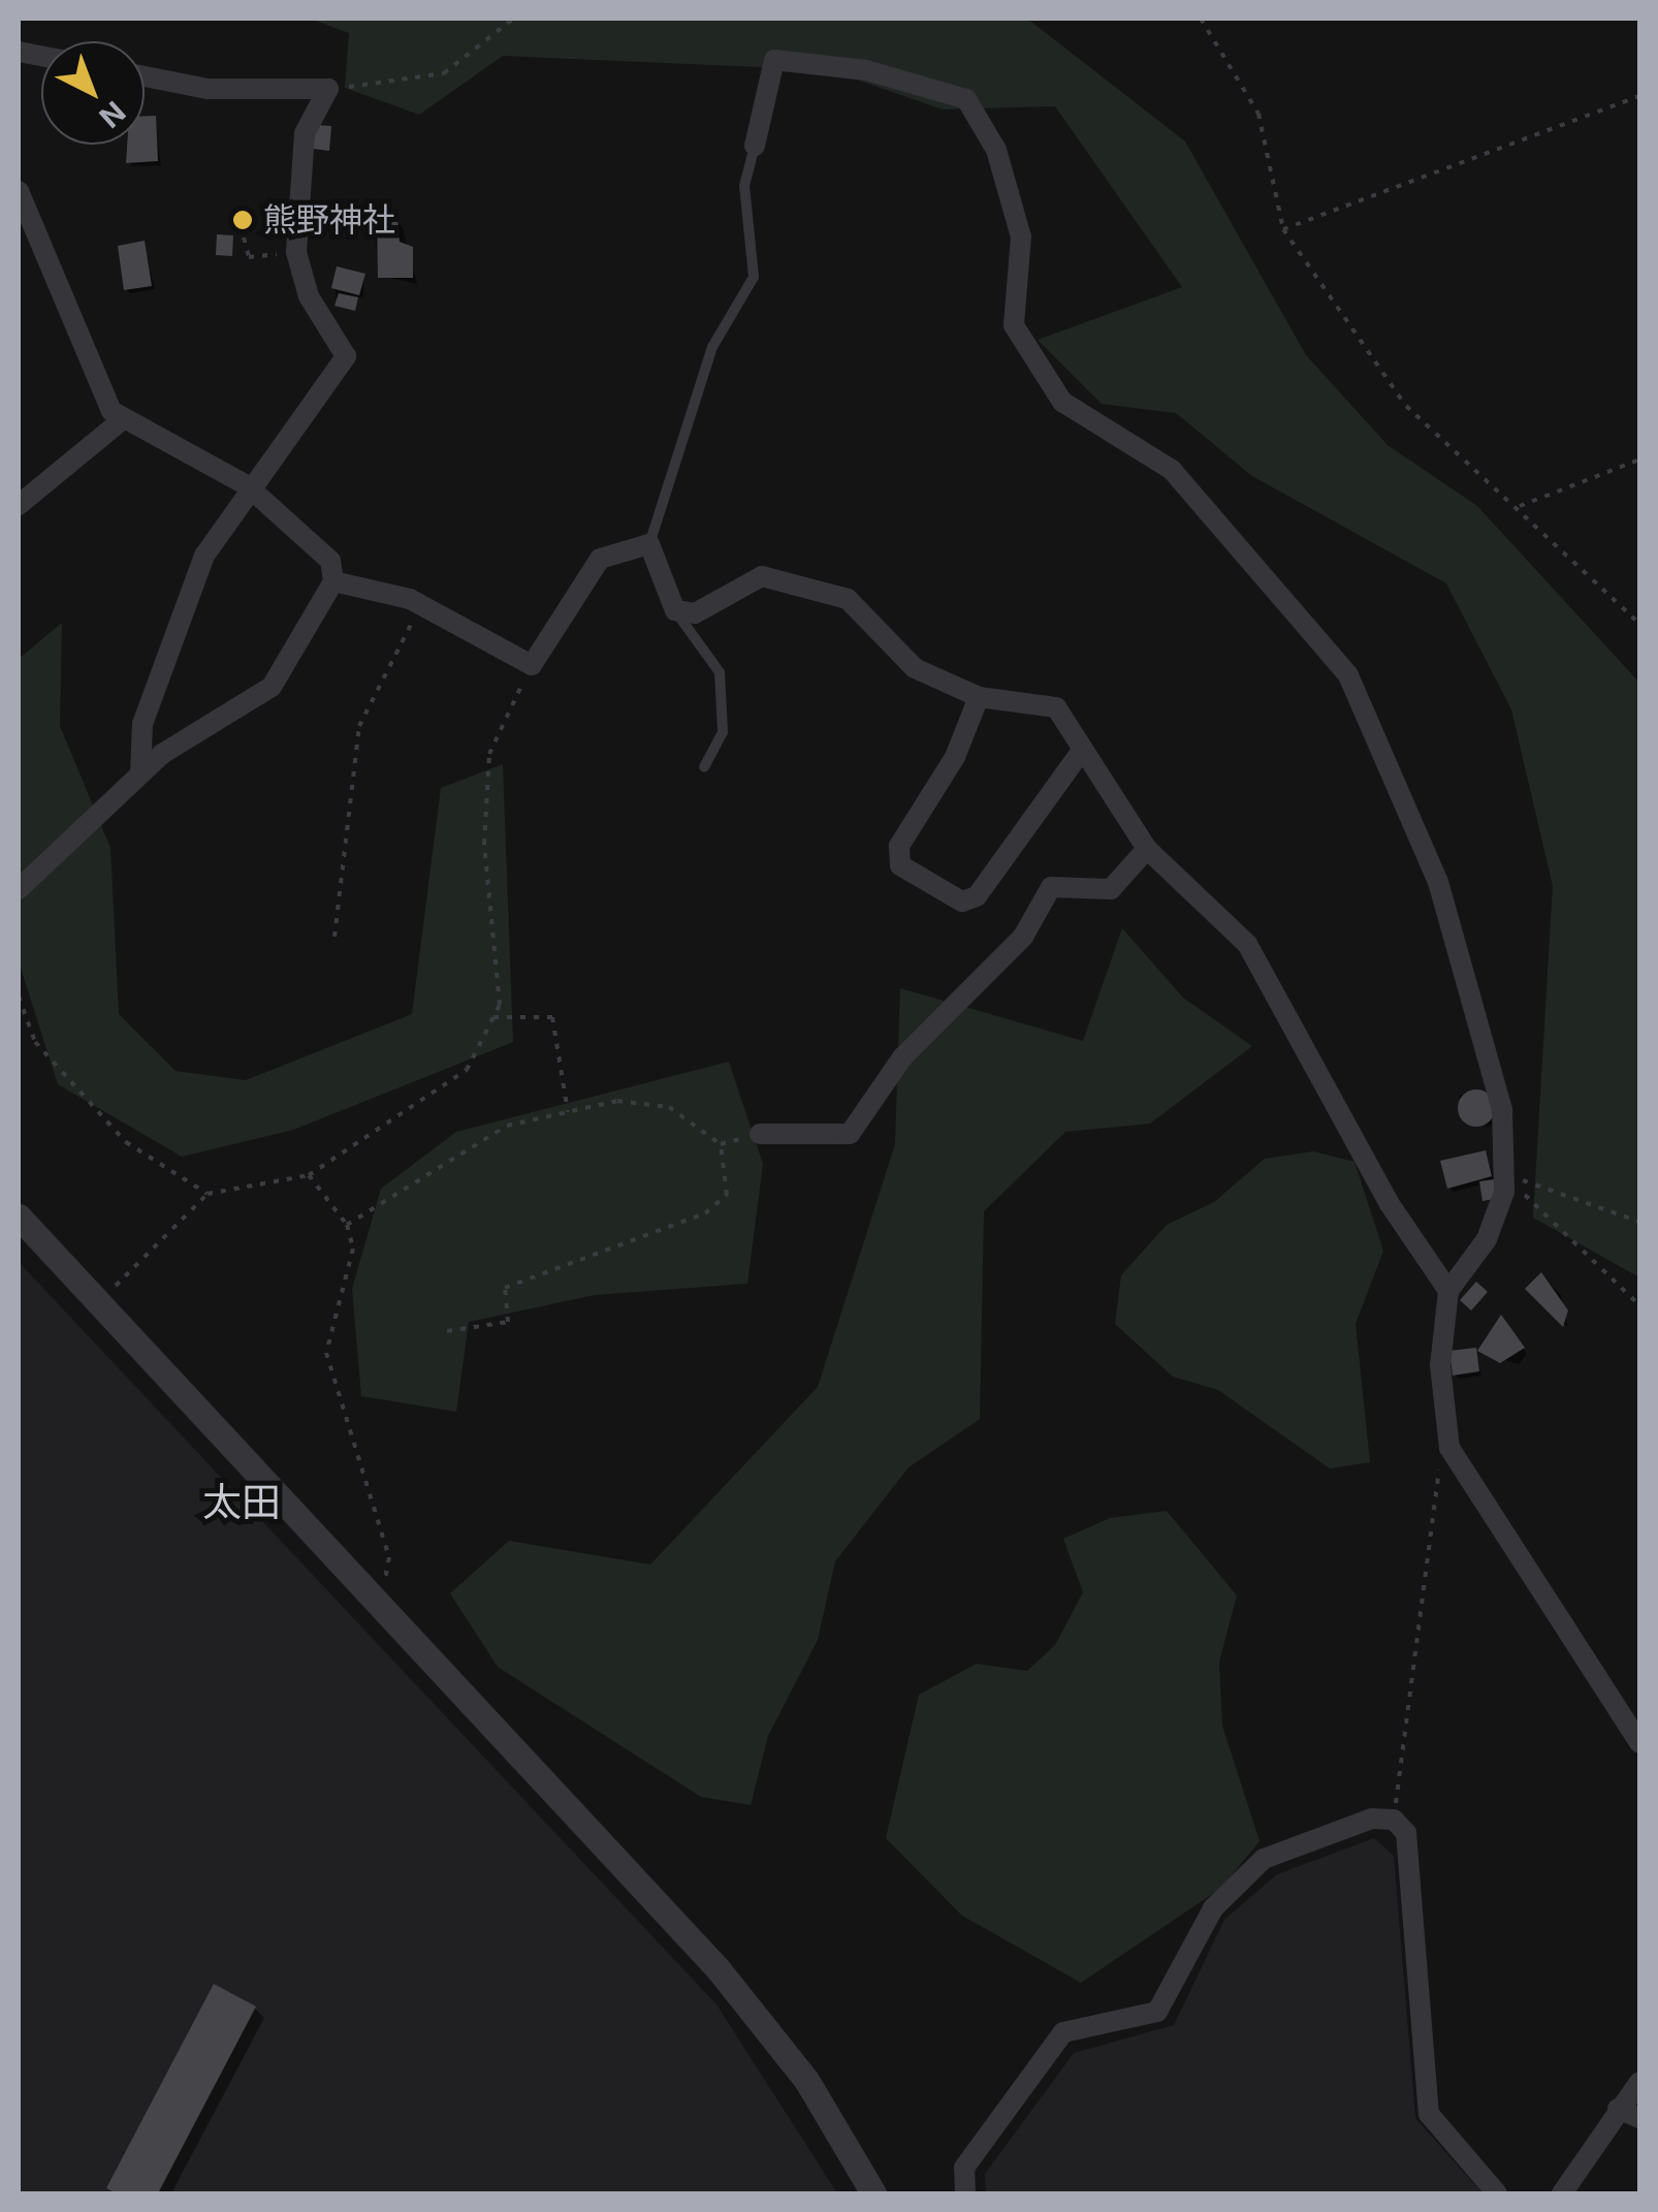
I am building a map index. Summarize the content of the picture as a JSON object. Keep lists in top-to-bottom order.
{
  "districts": ["太田"],
  "places": ["熊野神社"],
  "north": "bottom right"
}
